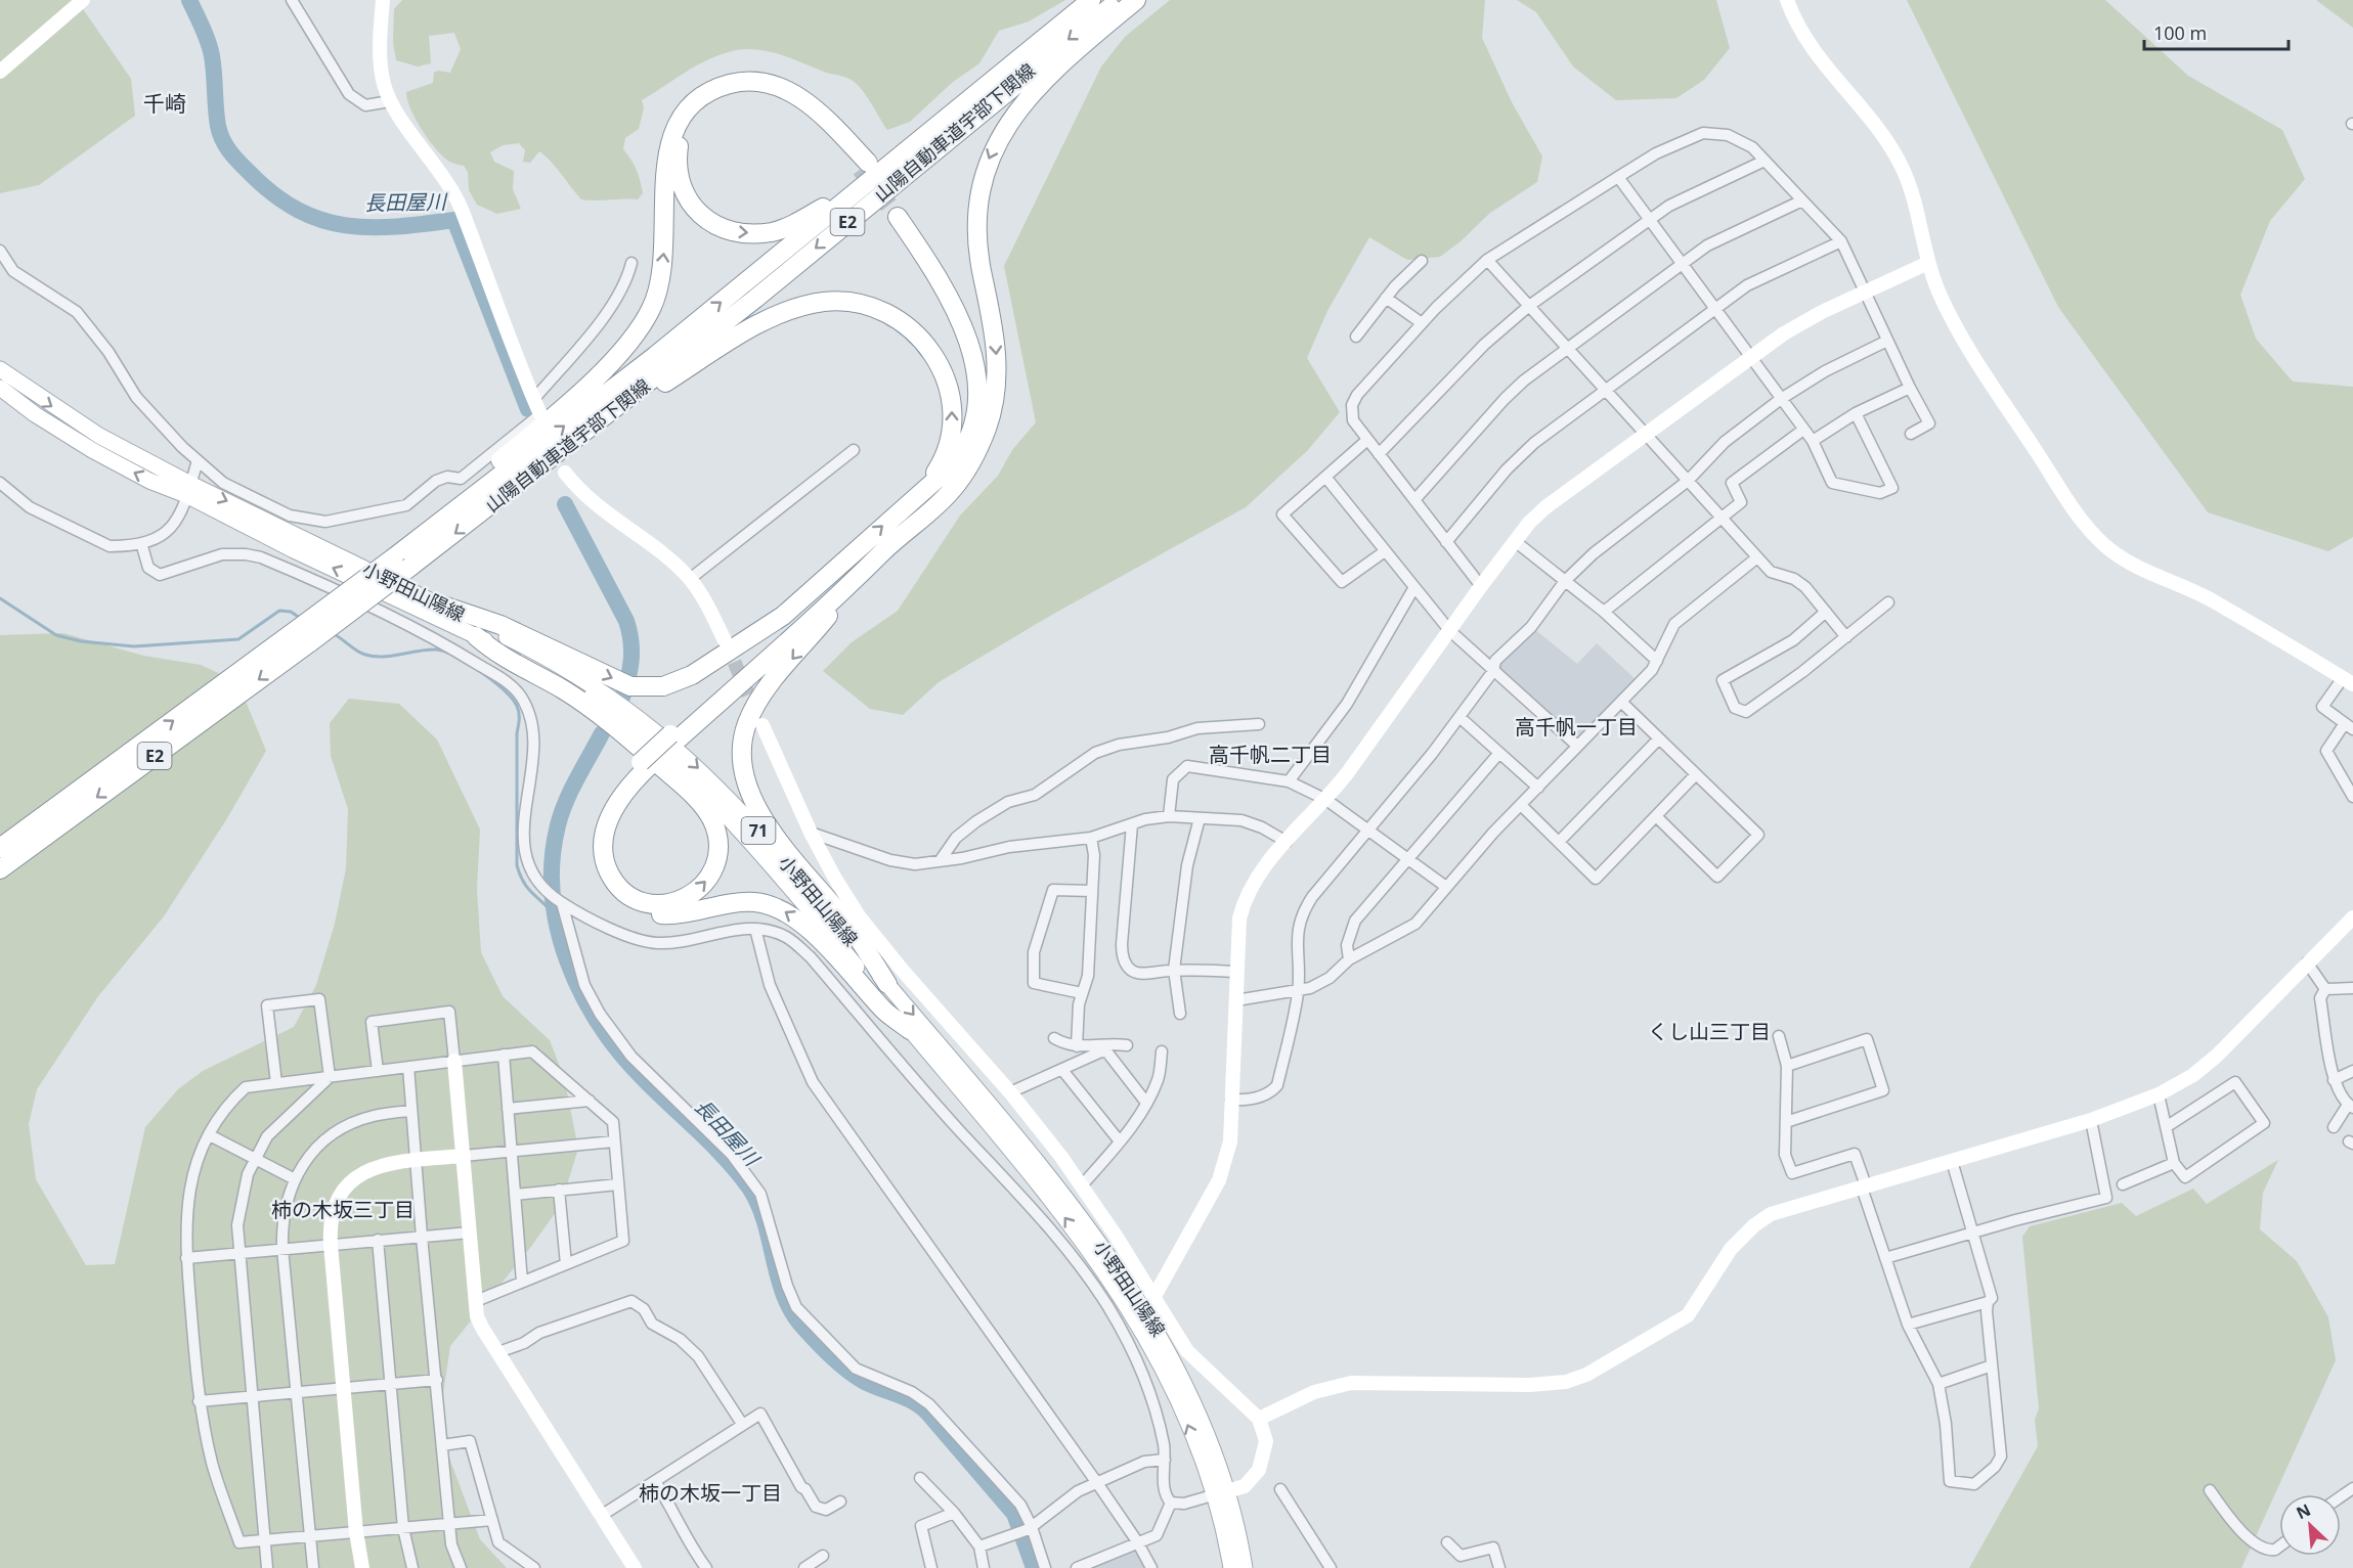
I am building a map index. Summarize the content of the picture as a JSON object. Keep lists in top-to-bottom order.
{
  "streets": {
    "highway": ["山陽自動車道宇部下関線", "E2"],
    "main road": ["小野田山陽線", "71"]
  },
  "districts": [
    "千崎",
    "高千帆一丁目",
    "高千帆二丁目",
    "くし山三丁目",
    "柿の木坂三丁目",
    "柿の木坂一丁目"
  ],
  "water": ["長田屋川"],
  "scale_bar": "100 m",
  "north": "top left"
}
